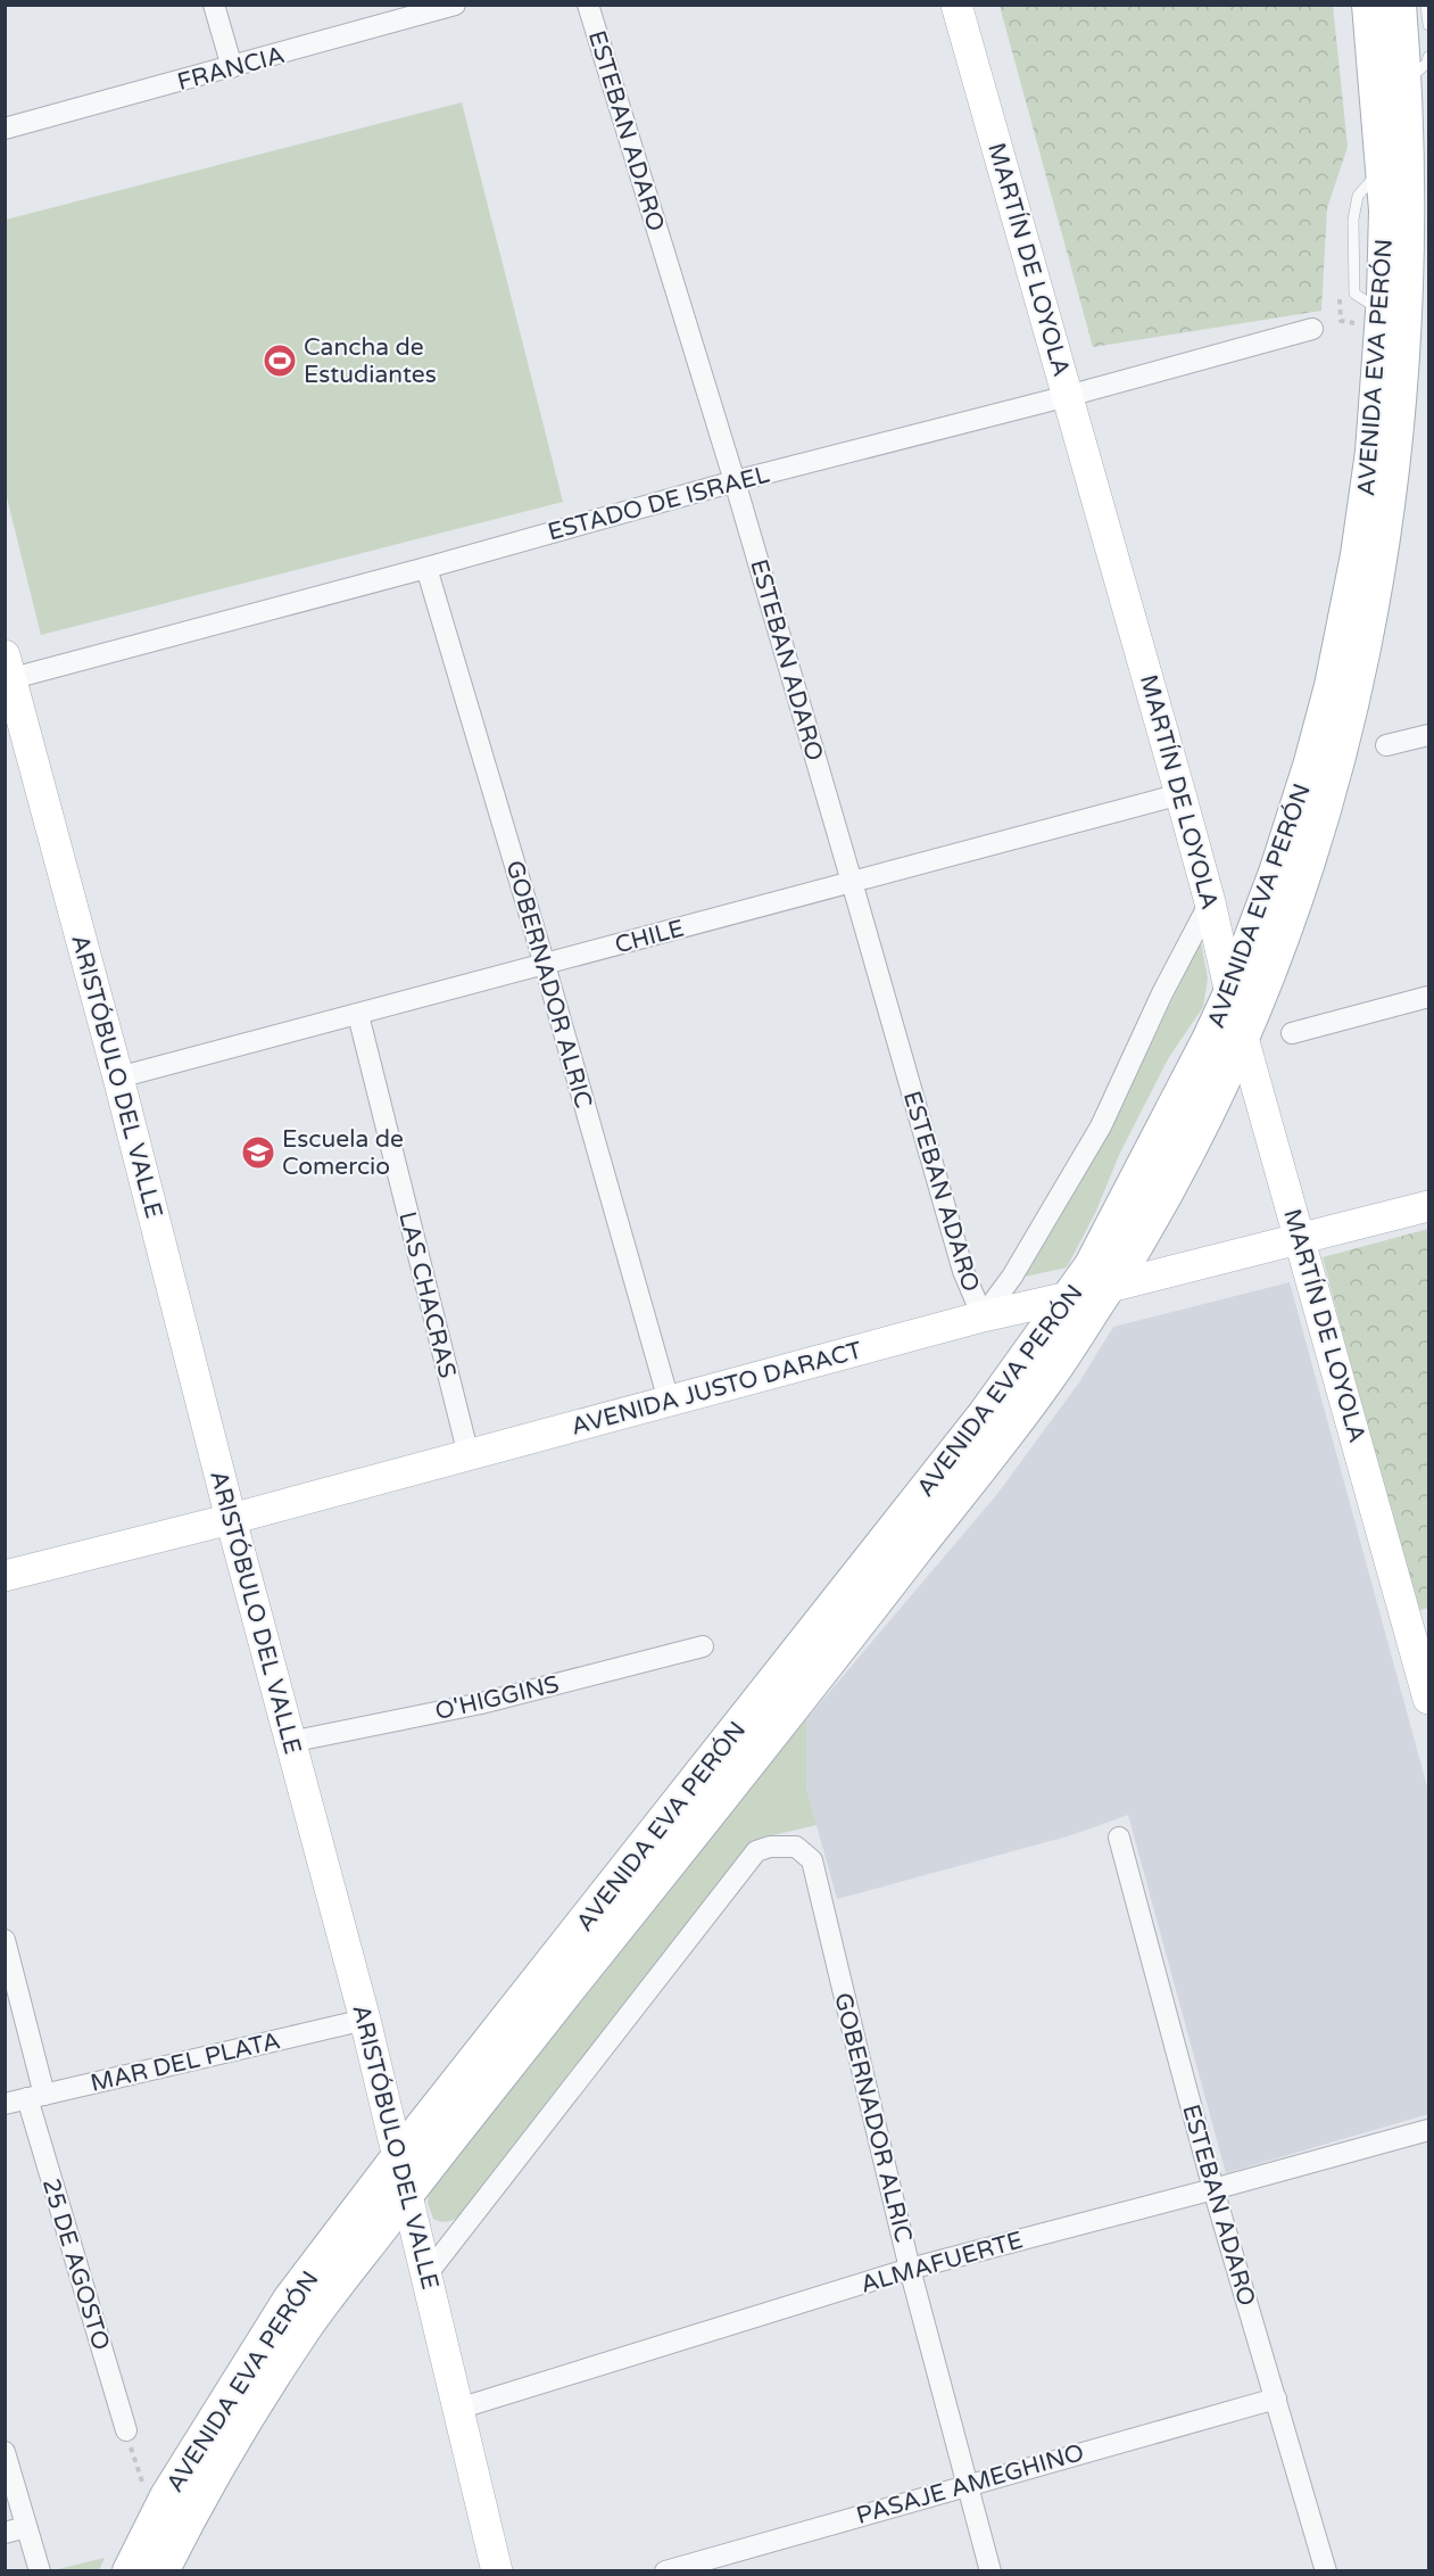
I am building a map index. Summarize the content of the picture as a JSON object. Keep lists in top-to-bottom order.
{
  "streets": {
    "main road": [
      "MARTÍN DE LOYOLA",
      "AVENIDA EVA PERÓN",
      "ARISTÓBULO DEL VALLE",
      "AVENIDA JUSTO DARACT"
    ],
    "street": [
      "FRANCIA",
      "ESTEBAN ADARO",
      "ESTADO DE ISRAEL",
      "CHILE",
      "GOBERNADOR ALRIC",
      "LAS CHACRAS",
      "O'HIGGINS",
      "MAR DEL PLATA",
      "ALMAFUERTE",
      "25 DE AGOSTO",
      "PASAJE AMEGHINO"
    ]
  },
  "crossings": [
    ["ESTEBAN ADARO", "AVENIDA EVA PERÓN"],
    ["ESTEBAN ADARO", "ESTADO DE ISRAEL"],
    ["ESTEBAN ADARO", "CHILE"],
    ["ESTEBAN ADARO", "AVENIDA JUSTO DARACT"],
    ["ESTEBAN ADARO", "ALMAFUERTE"],
    ["ESTEBAN ADARO", "PASAJE AMEGHINO"],
    ["MARTÍN DE LOYOLA", "AVENIDA EVA PERÓN"],
    ["MARTÍN DE LOYOLA", "ESTADO DE ISRAEL"],
    ["MARTÍN DE LOYOLA", "CHILE"],
    ["MARTÍN DE LOYOLA", "AVENIDA JUSTO DARACT"],
    ["AVENIDA EVA PERÓN", "ARISTÓBULO DEL VALLE"],
    ["AVENIDA EVA PERÓN", "AVENIDA JUSTO DARACT"],
    ["ESTADO DE ISRAEL", "GOBERNADOR ALRIC"],
    ["ESTADO DE ISRAEL", "ARISTÓBULO DEL VALLE"],
    ["CHILE", "GOBERNADOR ALRIC"],
    ["CHILE", "ARISTÓBULO DEL VALLE"],
    ["CHILE", "LAS CHACRAS"],
    ["GOBERNADOR ALRIC", "ARISTÓBULO DEL VALLE"],
    ["GOBERNADOR ALRIC", "AVENIDA JUSTO DARACT"],
    ["GOBERNADOR ALRIC", "ALMAFUERTE"],
    ["GOBERNADOR ALRIC", "PASAJE AMEGHINO"],
    ["ARISTÓBULO DEL VALLE", "AVENIDA JUSTO DARACT"],
    ["ARISTÓBULO DEL VALLE", "O'HIGGINS"],
    ["ARISTÓBULO DEL VALLE", "MAR DEL PLATA"],
    ["ARISTÓBULO DEL VALLE", "ALMAFUERTE"],
    ["LAS CHACRAS", "AVENIDA JUSTO DARACT"],
    ["MAR DEL PLATA", "25 DE AGOSTO"]
  ],
  "places": {
    "sports": ["Cancha de Estudiantes"],
    "school or university": ["Escuela de Comercio"]
  }
}
